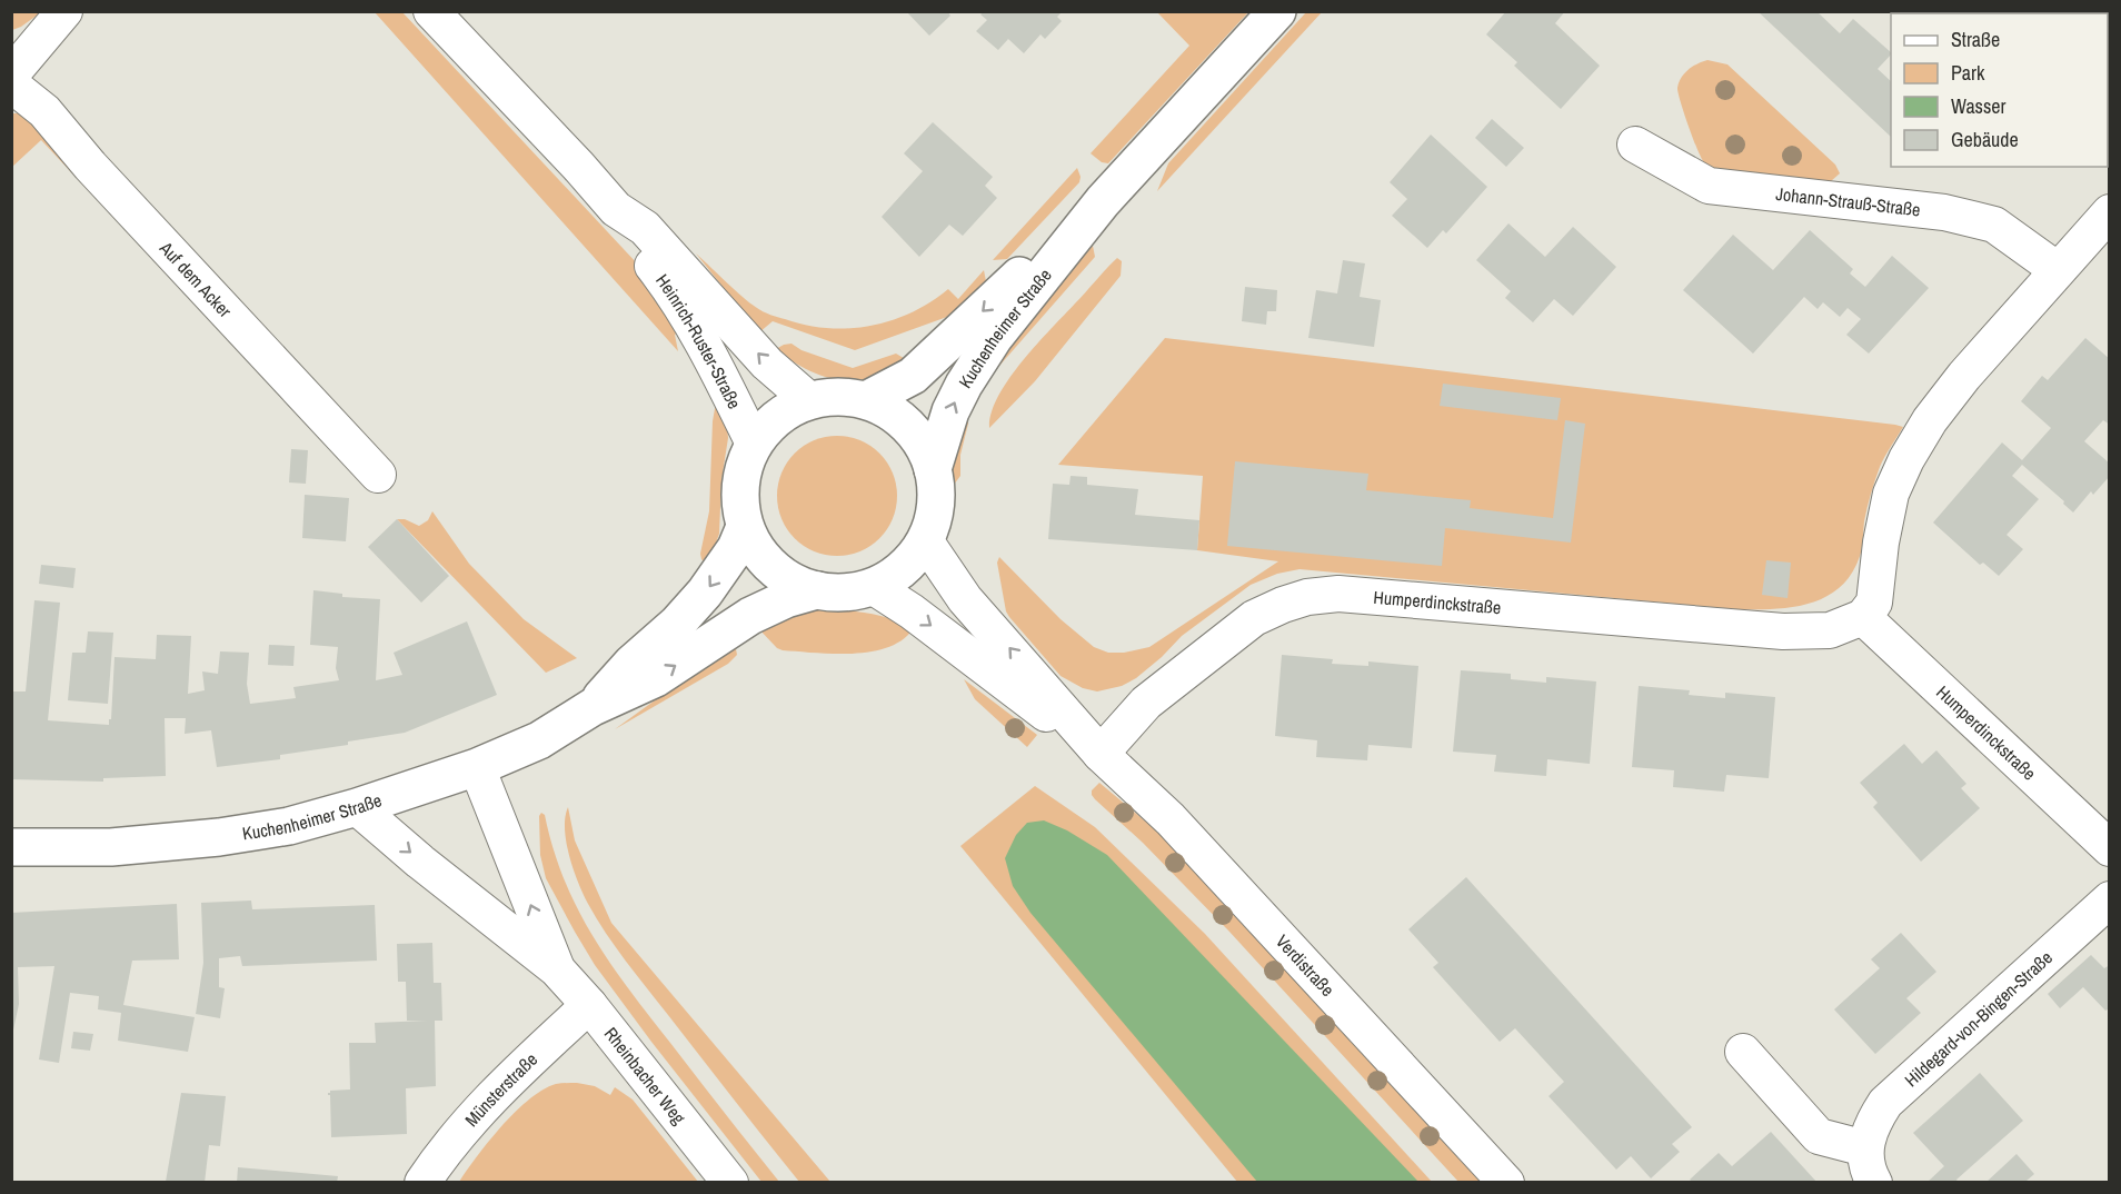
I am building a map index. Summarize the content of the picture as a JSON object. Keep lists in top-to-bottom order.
{
  "streets": {
    "main road": ["Kuchenheimer Straße"],
    "street": [
      "Johann-Strauß-Straße",
      "Auf dem Acker",
      "Heinrich-Ruster-Straße",
      "Humperdinckstraße",
      "Verdistraße",
      "Hildegard-von-Bingen-Straße",
      "Rheinbacher Weg",
      "Münsterstraße"
    ]
  },
  "crossings": [
    ["Kuchenheimer Straße", "Heinrich-Ruster-Straße"],
    ["Kuchenheimer Straße", "Verdistraße"],
    ["Kuchenheimer Straße", "Rheinbacher Weg"],
    ["Heinrich-Ruster-Straße", "Verdistraße"],
    ["Humperdinckstraße", "Verdistraße"],
    ["Rheinbacher Weg", "Münsterstraße"]
  ],
  "legend": [
    "Straße",
    "Park",
    "Wasser",
    "Gebäude"
  ]
}
